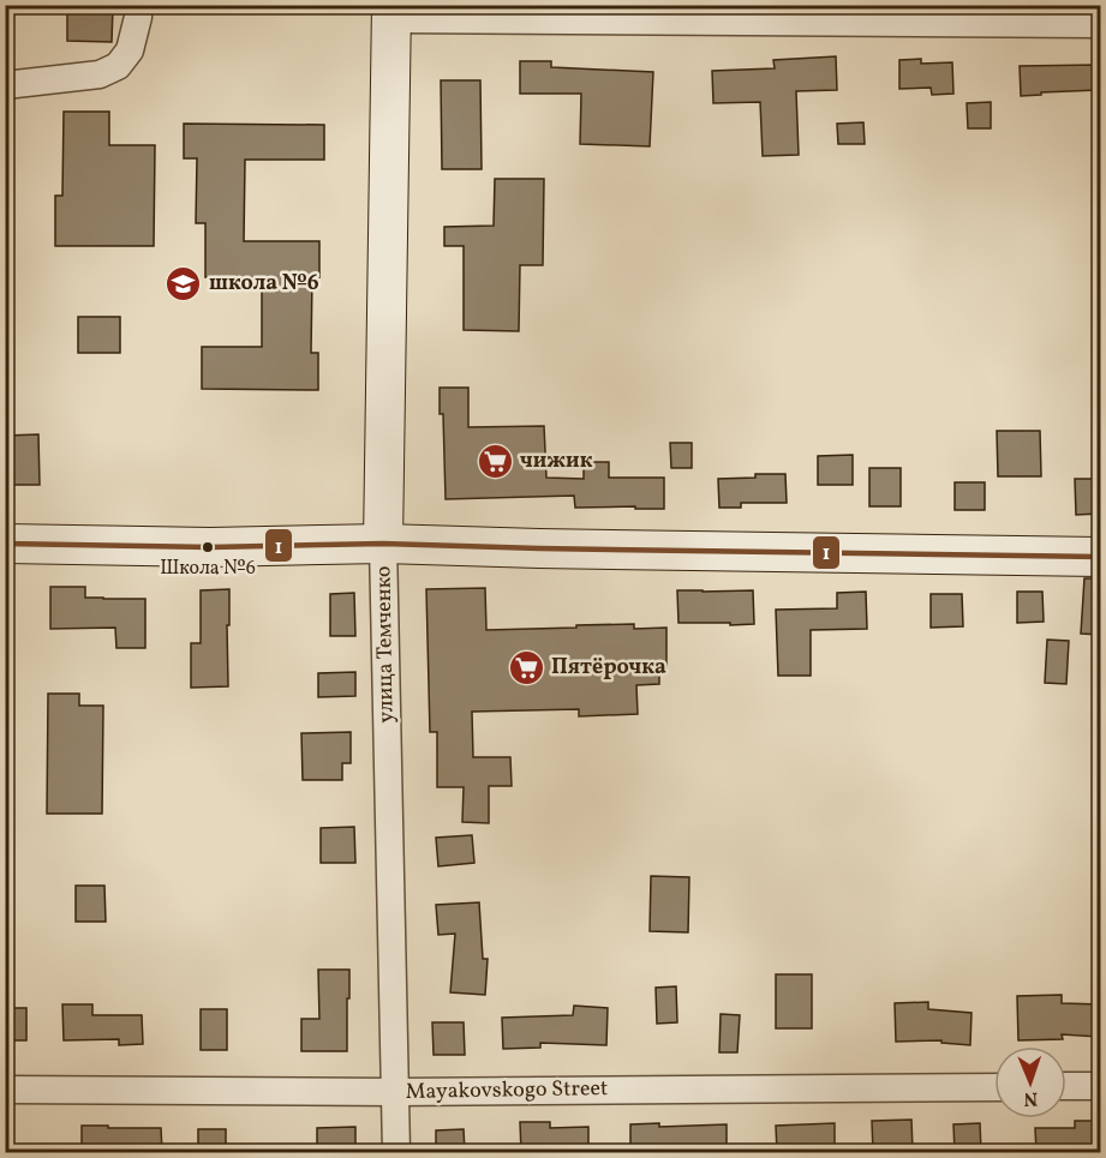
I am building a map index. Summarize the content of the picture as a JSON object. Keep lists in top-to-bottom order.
{
  "streets": {
    "main road": ["улица Темченко"],
    "street": ["Mayakovskogo Street"]
  },
  "crossings": [
    ["улица Темченко", "Mayakovskogo Street"]
  ],
  "places": {
    "school or university": ["школа №6"],
    "supermarket": ["чижик", "Пятёрочка"],
    "other": ["Школа №6"]
  },
  "lines": ["transit line 1"],
  "north": "bottom"
}
